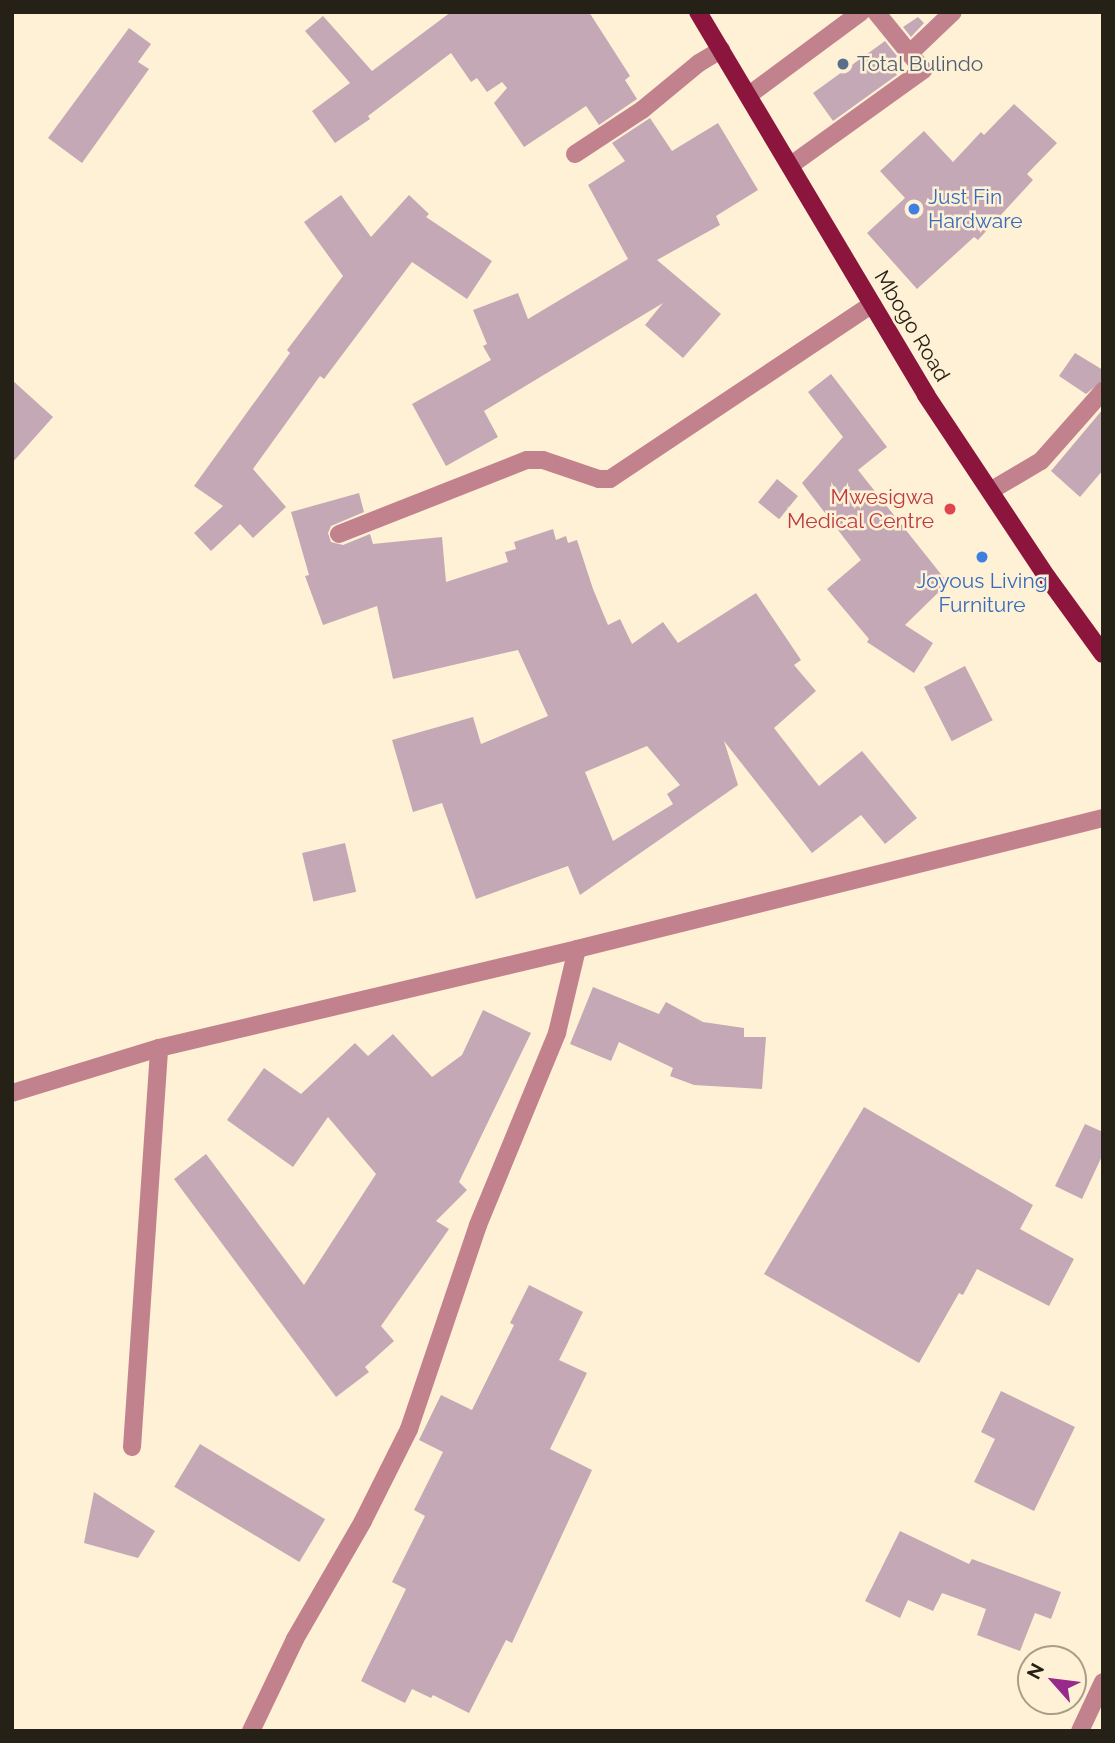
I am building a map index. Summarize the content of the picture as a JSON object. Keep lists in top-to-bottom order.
{
  "streets": {
    "main road": ["Mbogo Road"]
  },
  "places": [
    "Total Bulindo",
    "Just Fin Hardware",
    "Mwesigwa Medical Centre",
    "Joyous Living Furniture"
  ],
  "north": "top left"
}
